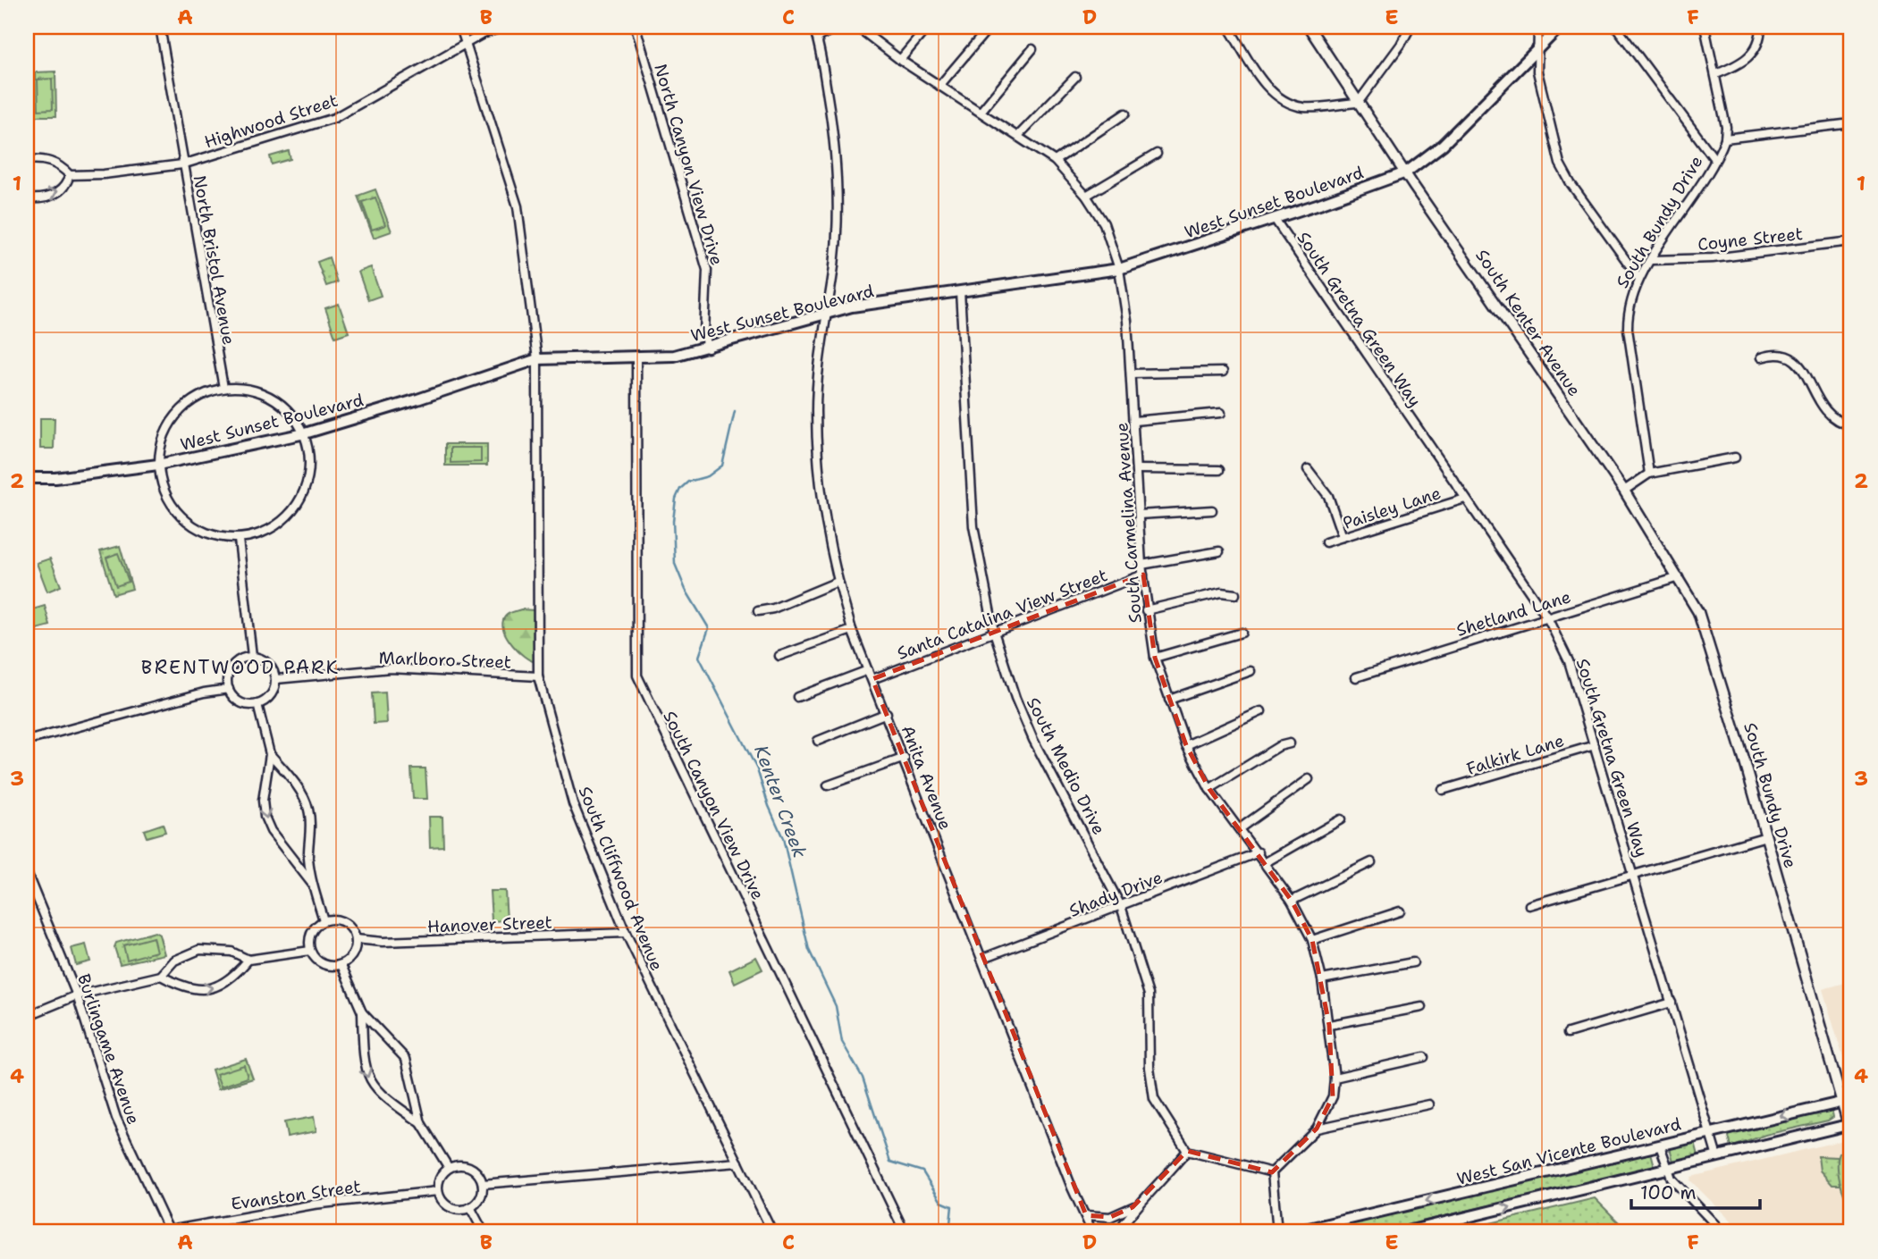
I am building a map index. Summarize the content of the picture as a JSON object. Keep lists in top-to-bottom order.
{
  "streets": {
    "main road": ["West Sunset Boulevard", "West San Vicente Boulevard"],
    "street": [
      "Highwood Street",
      "North Canyon View Drive",
      "South Bundy Drive",
      "Coyne Street",
      "North Bristol Avenue",
      "South Gretna Green Way",
      "South Kenter Avenue",
      "Paisley Lane",
      "South Carmelina Avenue",
      "Shetland Lane",
      "Santa Catalina View Street",
      "Marlboro Street",
      "Falkirk Lane",
      "South Medio Drive",
      "Anita Avenue",
      "South Canyon View Drive",
      "South Cliffwood Avenue",
      "Shady Drive",
      "Hanover Street",
      "Burlingame Avenue",
      "Evanston Street"
    ]
  },
  "crossings": [
    ["Highwood Street", "North Bristol Avenue"],
    ["Highwood Street", "South Cliffwood Avenue"],
    ["North Canyon View Drive", "West Sunset Boulevard"],
    ["West Sunset Boulevard", "South Gretna Green Way"],
    ["West Sunset Boulevard", "South Kenter Avenue"],
    ["West Sunset Boulevard", "South Carmelina Avenue"],
    ["West Sunset Boulevard", "South Medio Drive"],
    ["West Sunset Boulevard", "Anita Avenue"],
    ["West Sunset Boulevard", "South Canyon View Drive"],
    ["West Sunset Boulevard", "South Cliffwood Avenue"],
    ["South Bundy Drive", "Coyne Street"],
    ["South Bundy Drive", "South Kenter Avenue"],
    ["South Bundy Drive", "Shetland Lane"],
    ["South Bundy Drive", "West San Vicente Boulevard"],
    ["South Gretna Green Way", "Paisley Lane"],
    ["South Gretna Green Way", "Shetland Lane"],
    ["South Gretna Green Way", "Falkirk Lane"],
    ["South Gretna Green Way", "West San Vicente Boulevard"],
    ["South Carmelina Avenue", "Santa Catalina View Street"],
    ["South Carmelina Avenue", "Shady Drive"],
    ["Santa Catalina View Street", "South Medio Drive"],
    ["Santa Catalina View Street", "Anita Avenue"],
    ["Marlboro Street", "South Cliffwood Avenue"],
    ["South Medio Drive", "Shady Drive"],
    ["Anita Avenue", "Shady Drive"],
    ["South Cliffwood Avenue", "Hanover Street"],
    ["Burlingame Avenue", "Evanston Street"]
  ],
  "districts": ["BRENTWOOD PARK"],
  "water": ["Kenter Creek"],
  "scale_bar": "100 m",
  "grid": {
    "columns": [
      "A",
      "B",
      "C",
      "D",
      "E",
      "F"
    ],
    "rows": [
      "1",
      "2",
      "3",
      "4"
    ]
  }
}
